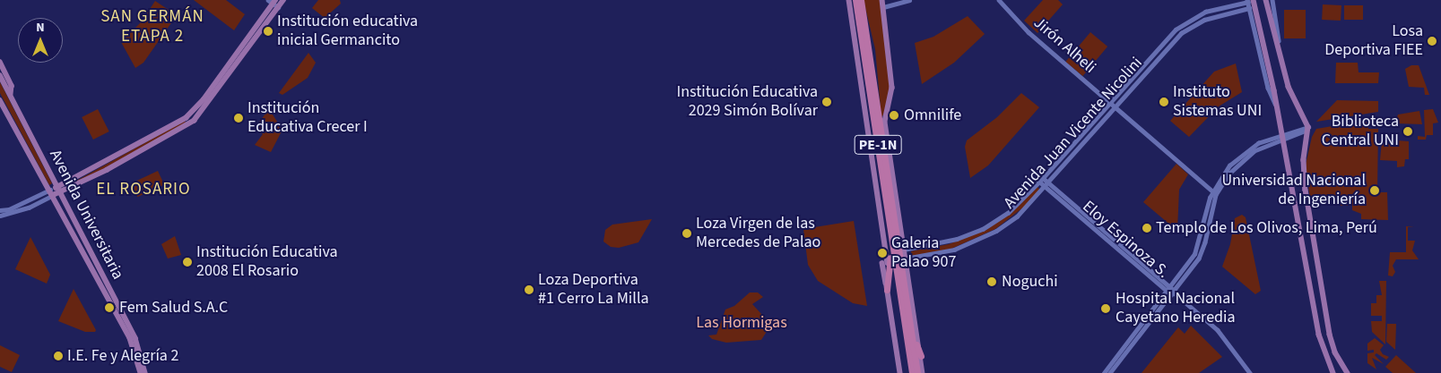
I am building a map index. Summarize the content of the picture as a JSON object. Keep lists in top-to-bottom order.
{
  "streets": {
    "highway": ["PE-1N"],
    "main road": ["Avenida Universitaria"],
    "street": ["Jirón Alheli", "Avenida Juan Vicente Nicolini", "Eloy Espinoza S."]
  },
  "crossings": [
    ["Jirón Alheli", "Avenida Juan Vicente Nicolini"],
    ["Avenida Juan Vicente Nicolini", "Eloy Espinoza S."]
  ],
  "districts": ["SAN GERMÁN ETAPA 2", "EL ROSARIO"],
  "parks": ["Las Hormigas"],
  "places": [
    "Institución educativa inicial Germancito",
    "Losa Deportiva FIEE",
    "Institución Educativa 2029 Simón Bolívar",
    "Instituto Sistemas UNI",
    "Omnilife",
    "Institución Educativa Crecer I",
    "Biblioteca Central UNI",
    "Universidad Nacional de Ingeniería",
    "Templo de Los Olivos, Lima, Perú",
    "Loza Virgen de las Mercedes de Palao",
    "Galeria Palao 907",
    "Institución Educativa 2008 El Rosario",
    "Noguchi",
    "Loza Deportiva #1 Cerro La Milla",
    "Fem Salud S.A.C",
    "Hospital Nacional Cayetano Heredia",
    "I.E. Fe y Alegría 2"
  ],
  "north": "top"
}
